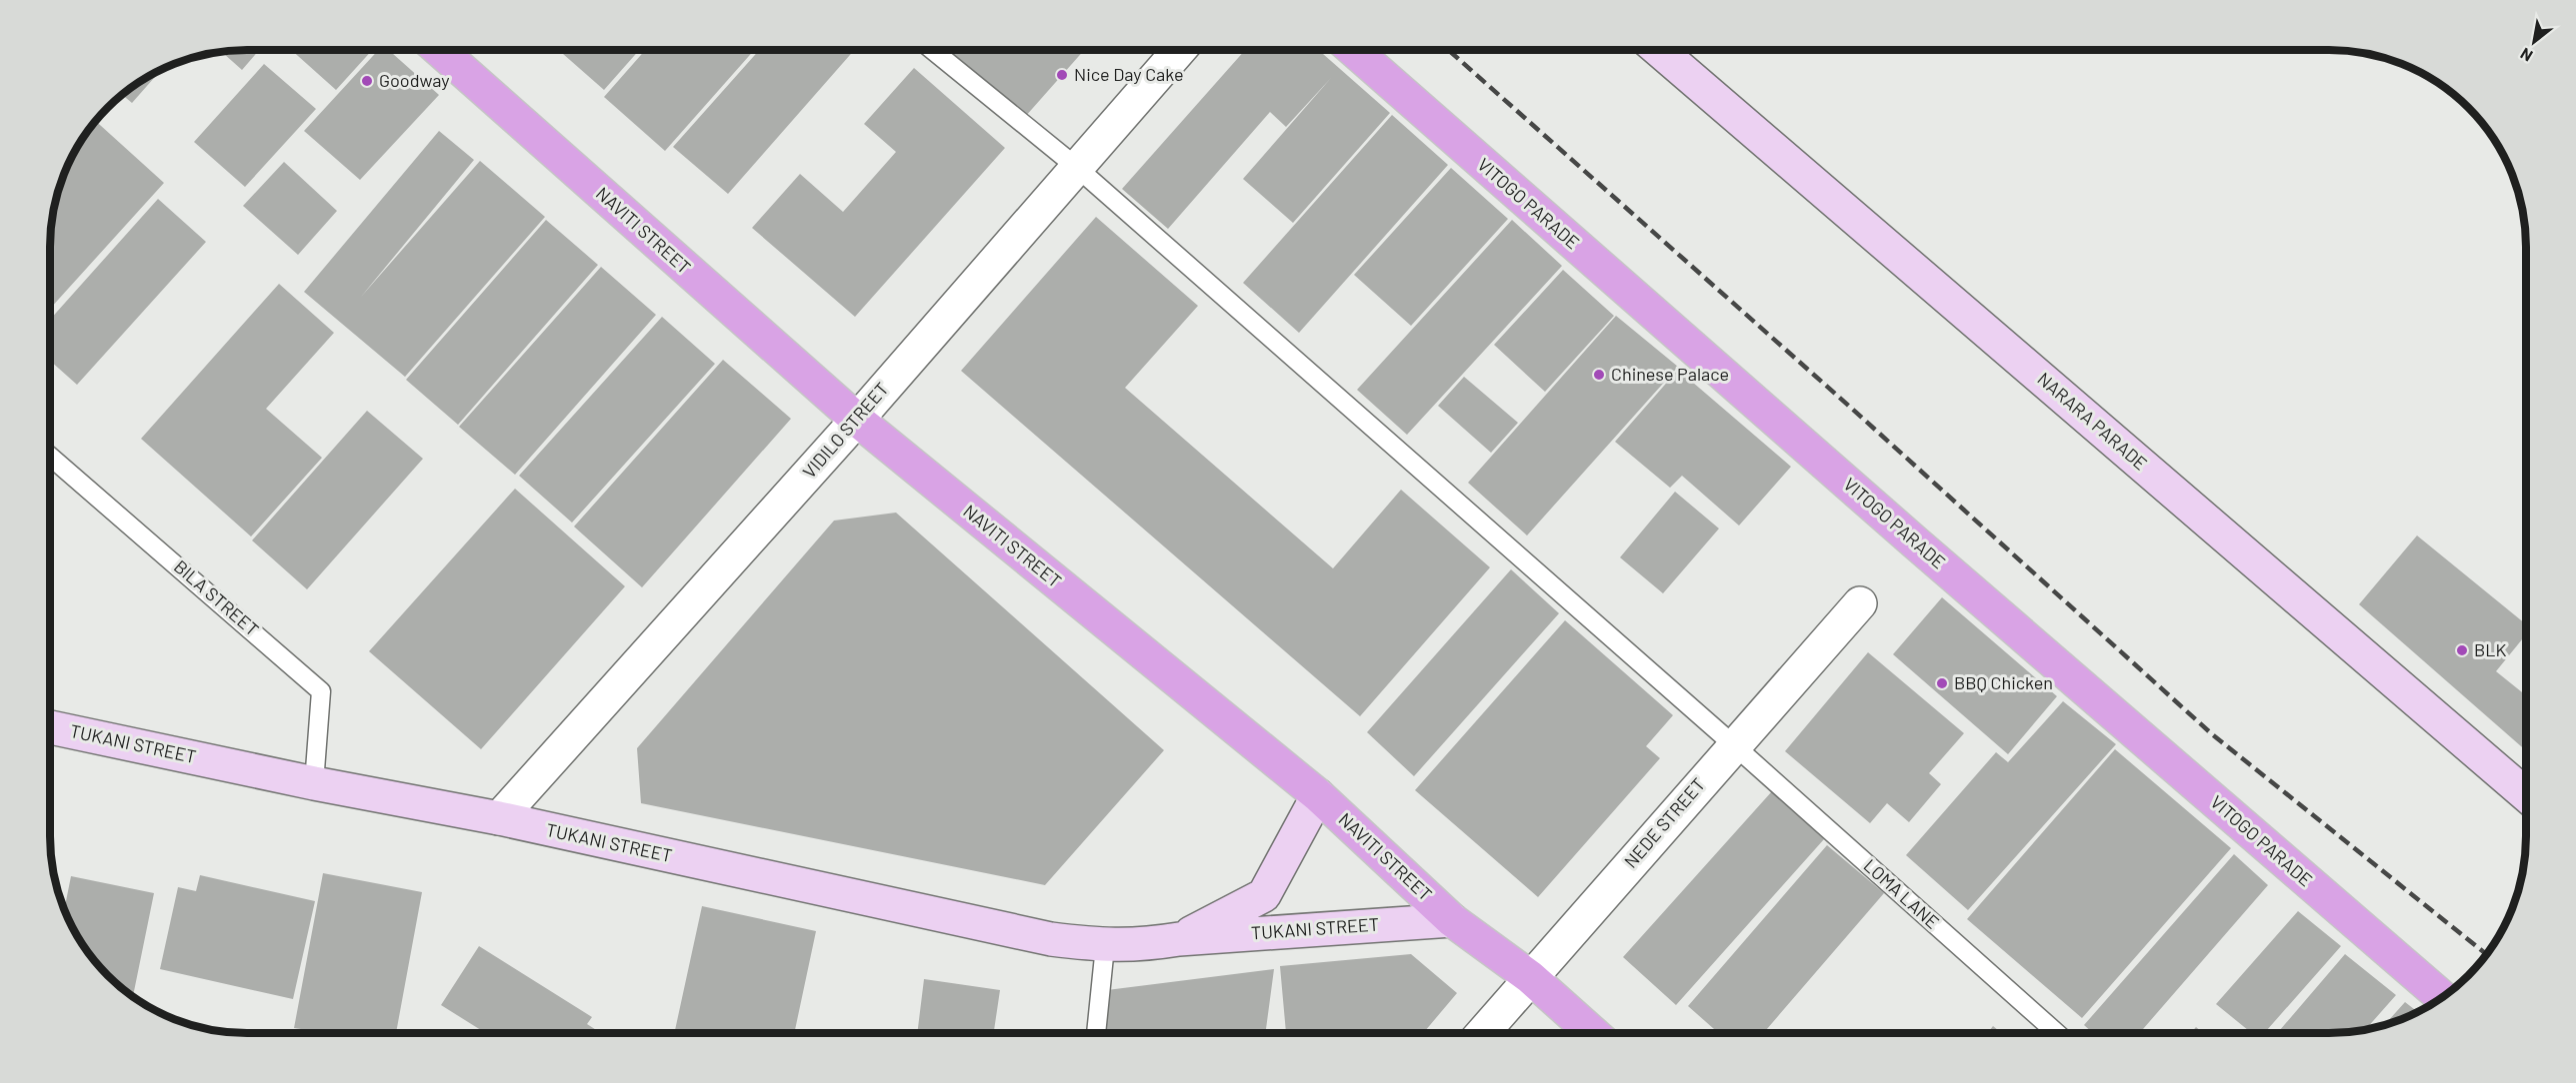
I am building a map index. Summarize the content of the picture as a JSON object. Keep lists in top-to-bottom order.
{
  "streets": {
    "main road": ["VITOGO PARADE", "NAVITI STREET"],
    "street": [
      "NARARA PARADE",
      "VIDILO STREET",
      "TUKANI STREET",
      "NEDE STREET"
    ],
    "lane": ["BILA STREET", "LOMA LANE"]
  },
  "crossings": [
    ["NAVITI STREET", "VIDILO STREET"],
    ["NAVITI STREET", "TUKANI STREET"],
    ["NAVITI STREET", "NEDE STREET"],
    ["VIDILO STREET", "TUKANI STREET"],
    ["VIDILO STREET", "LOMA LANE"],
    ["BILA STREET", "TUKANI STREET"],
    ["NEDE STREET", "LOMA LANE"]
  ],
  "places": [
    "Nice Day Cake",
    "Goodway",
    "Chinese Palace",
    "BLK",
    "BBQ Chicken"
  ],
  "north": "bottom left"
}
